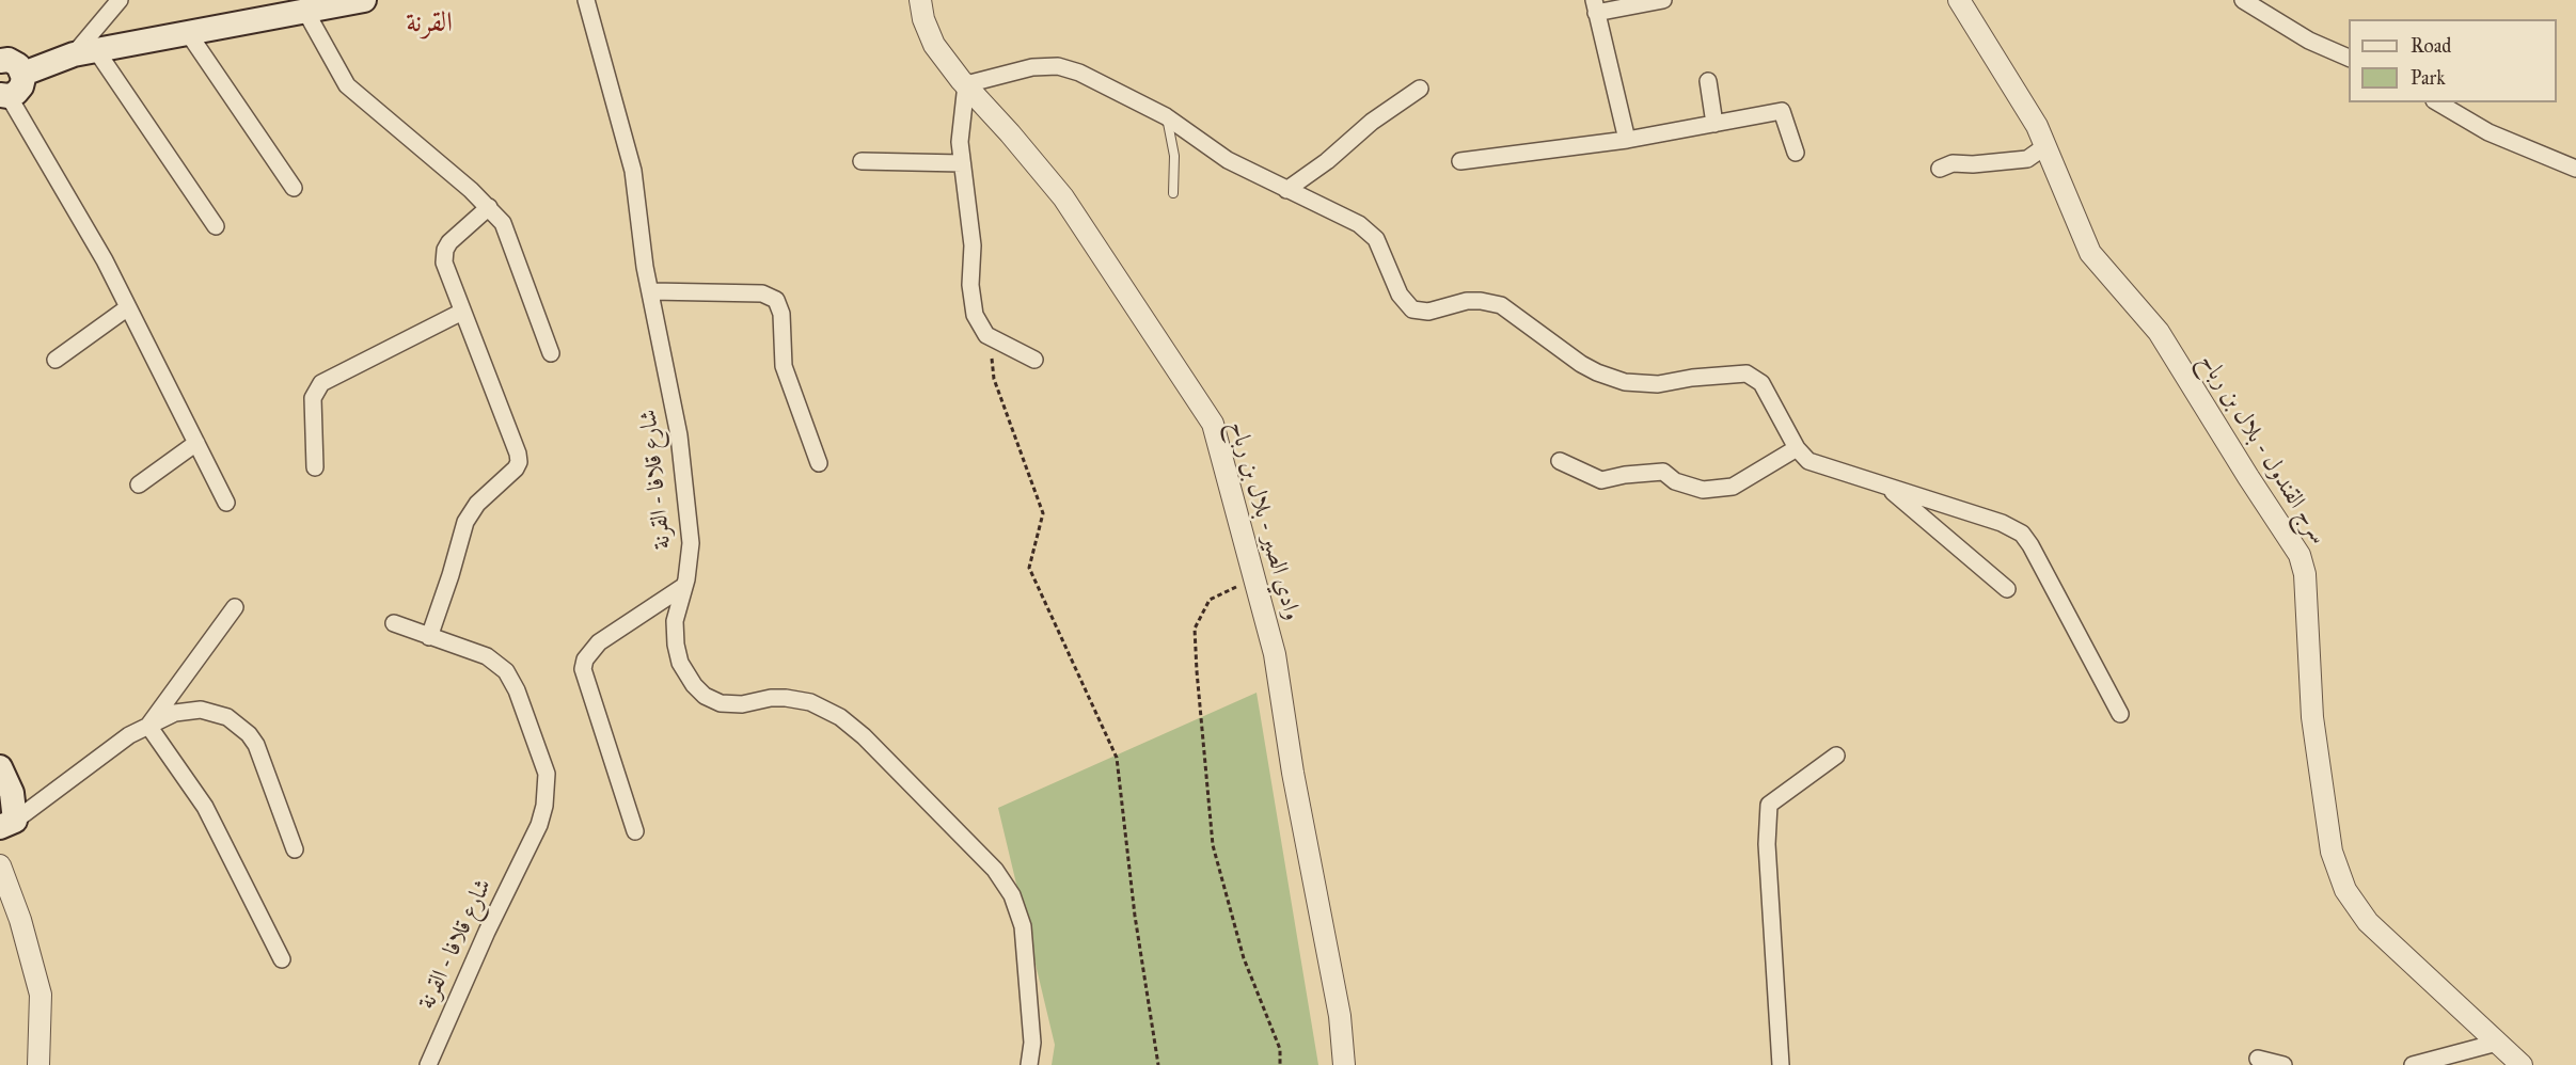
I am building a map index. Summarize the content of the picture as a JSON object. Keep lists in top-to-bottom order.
{
  "streets": {
    "street": ["سرج القندول - بلال بن رباح", "شارع قلافا - القرنة", "وادي الصير - بلال بن رباح"]
  },
  "districts": ["القرنة"],
  "legend": ["Road", "Park"]
}
